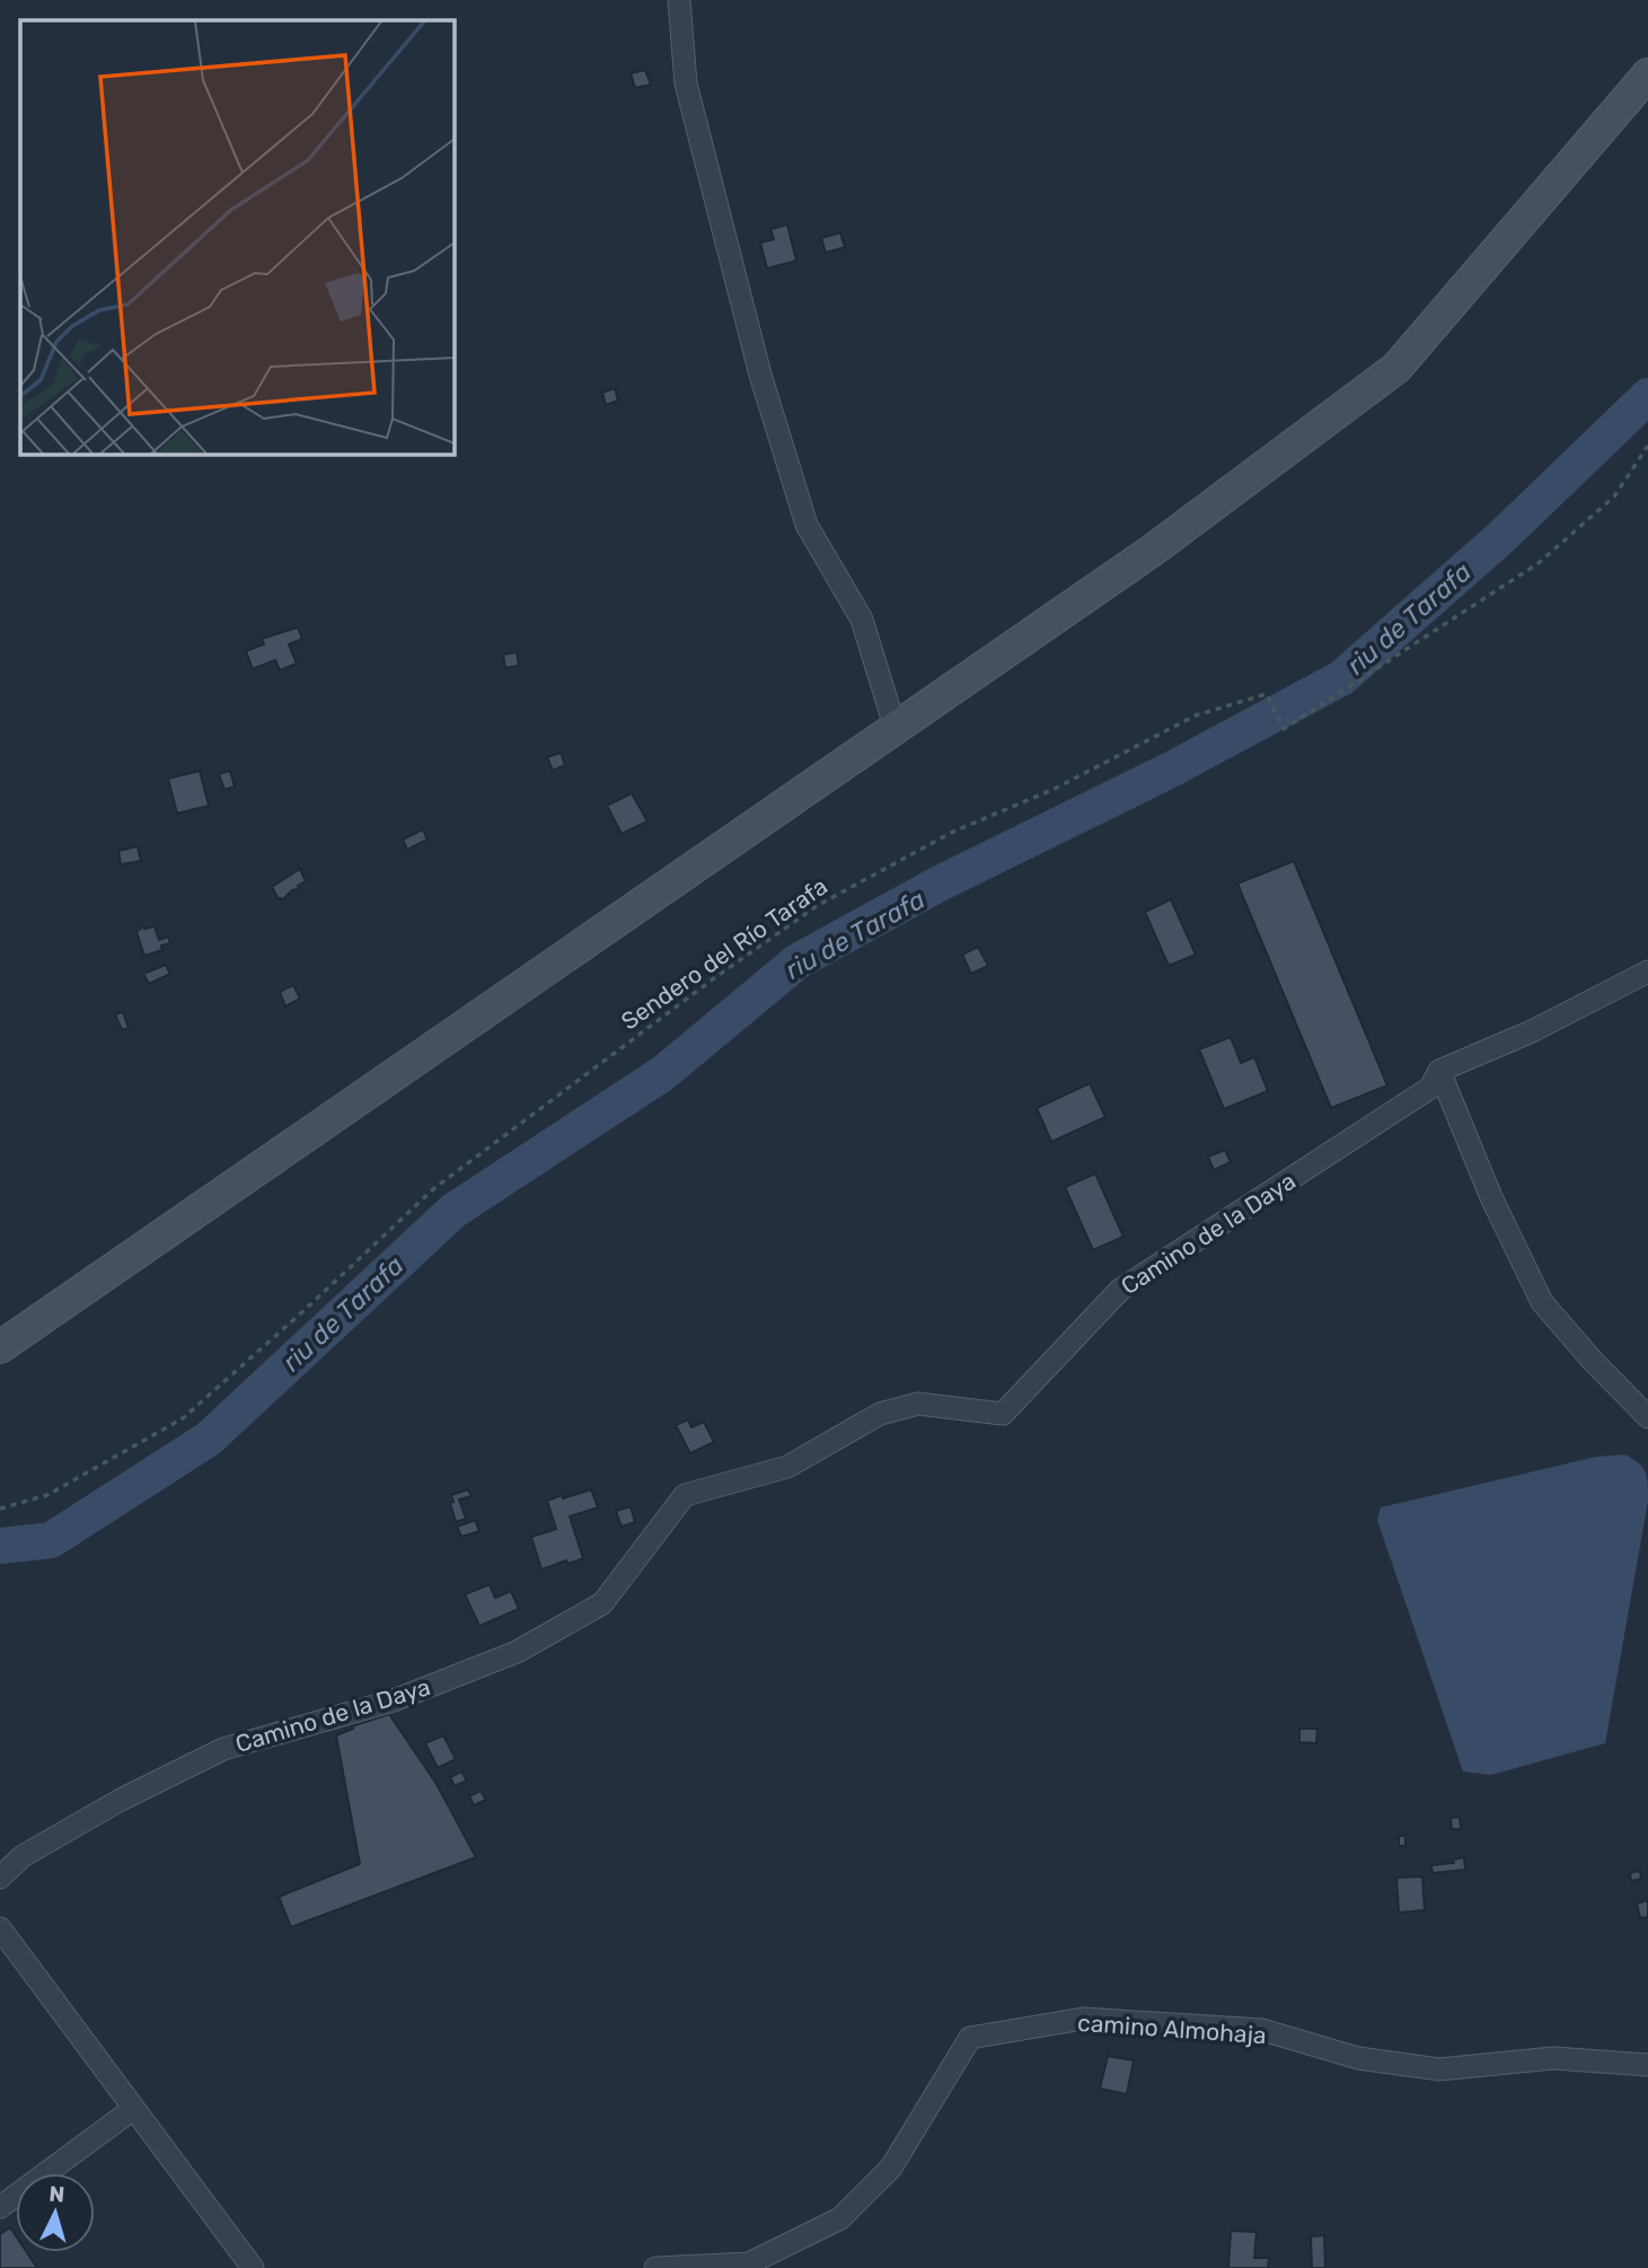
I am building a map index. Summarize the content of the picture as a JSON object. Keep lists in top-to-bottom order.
{
  "streets": {
    "street": ["Camino de la Daya", "camino Almohaja"],
    "path": ["Sendero del Río Tarafa"]
  },
  "water": ["riu de Tarafa"],
  "north": "top"
}
